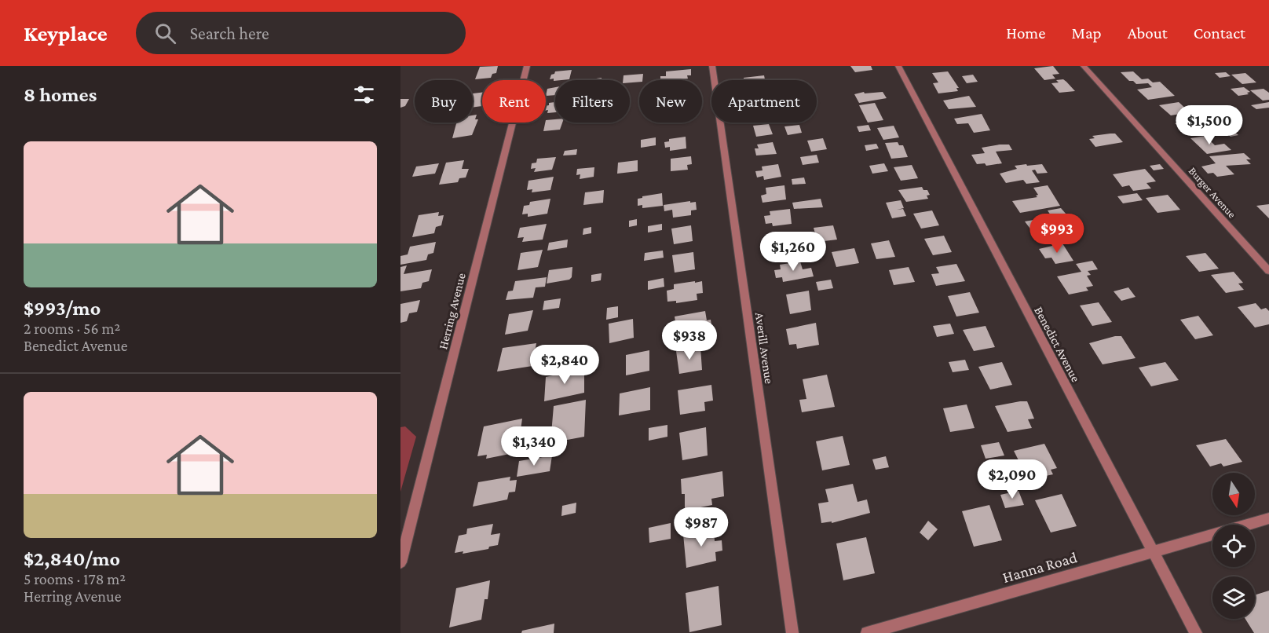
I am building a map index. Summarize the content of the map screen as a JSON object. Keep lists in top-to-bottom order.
{
  "streets": {
    "street": [
      "Burger Avenue",
      "Herring Avenue",
      "Benedict Avenue",
      "Averill Avenue",
      "Hanna Road"
    ]
  },
  "crossings": [
    ["Benedict Avenue", "Hanna Road"]
  ],
  "north": "bottom",
  "page": {
    "header": "Keyplace",
    "search": "Search here",
    "nav": [
      "Home",
      "Map",
      "About",
      "Contact"
    ],
    "heading": "8 homes",
    "chip": [
      "Buy",
      "Rent",
      "Filters",
      "New",
      "Apartment"
    ],
    "price": [
      "$1,500",
      "$993",
      "$1,260",
      "$938",
      "$2,840",
      "$1,340",
      "$2,090",
      "$987"
    ],
    "list": [
      {
        "name": "$993/mo",
        "note": "2 rooms · 56 m² · Benedict Avenue"
      },
      {
        "name": "$2,840/mo",
        "note": "5 rooms · 178 m² · Herring Avenue"
      }
    ]
  }
}
